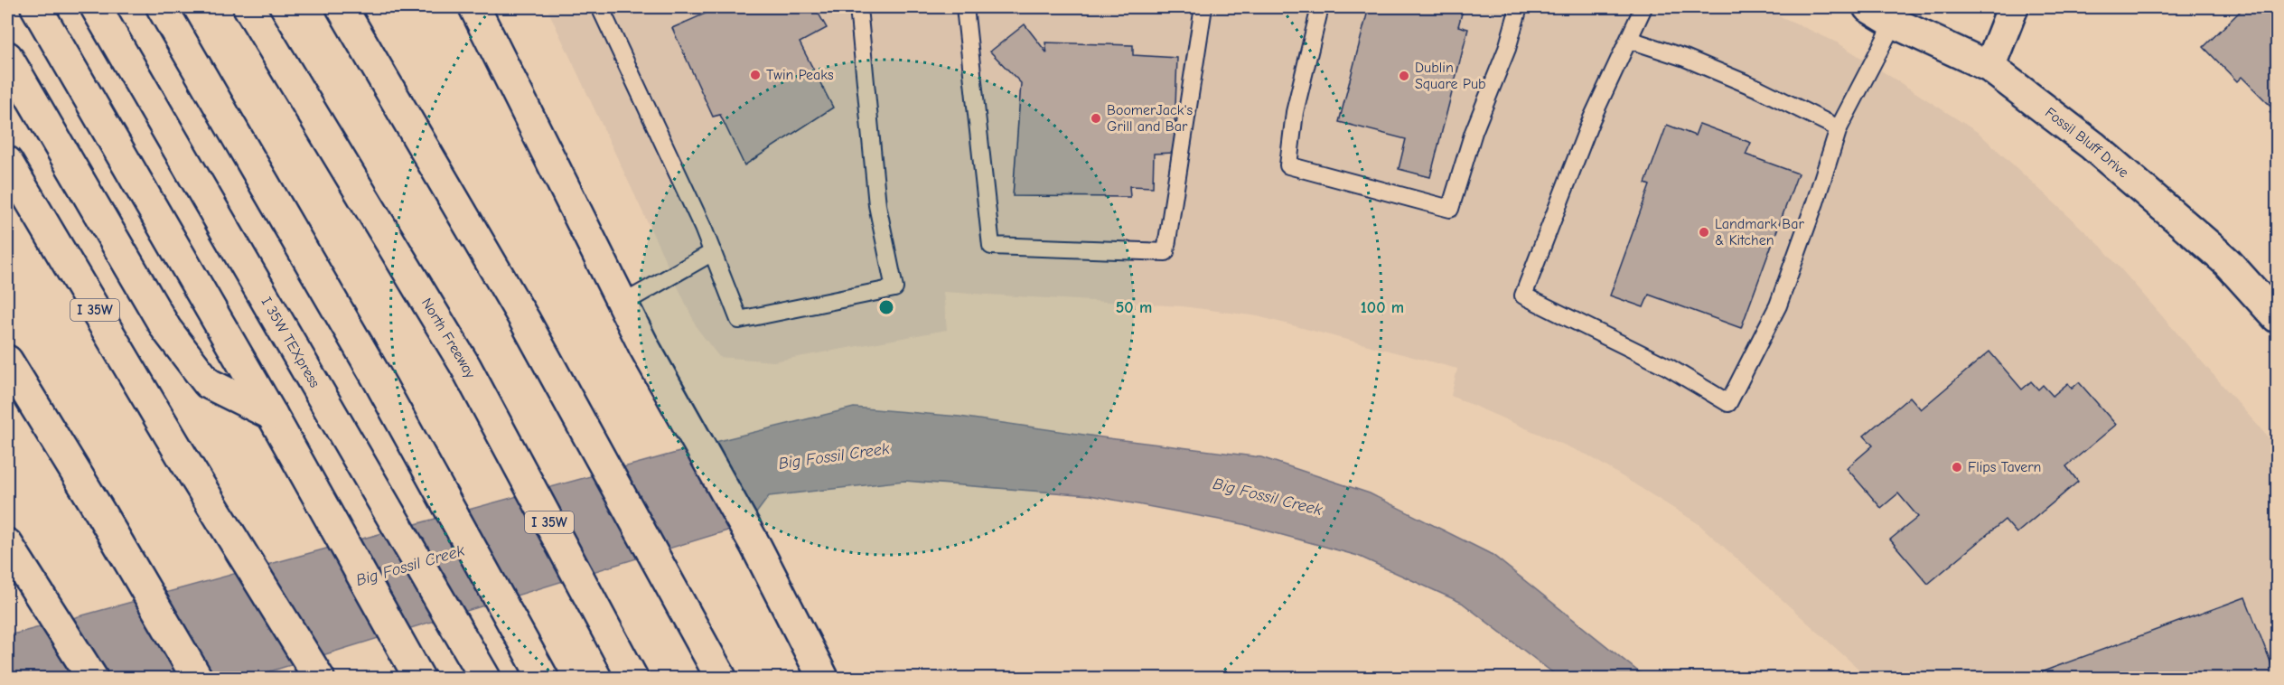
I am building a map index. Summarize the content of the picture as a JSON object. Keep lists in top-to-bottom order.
{
  "streets": {
    "main road": [
      "Fossil Bluff Drive",
      "I 35W",
      "North Freeway",
      "I 35W TEXpress"
    ]
  },
  "water": ["Big Fossil Creek"],
  "places": [
    "Twin Peaks",
    "Dublin Square Pub",
    "BoomerJack's Grill and Bar",
    "Landmark Bar & Kitchen",
    "Flips Tavern"
  ],
  "rings": ["50 m", "100 m"]
}
